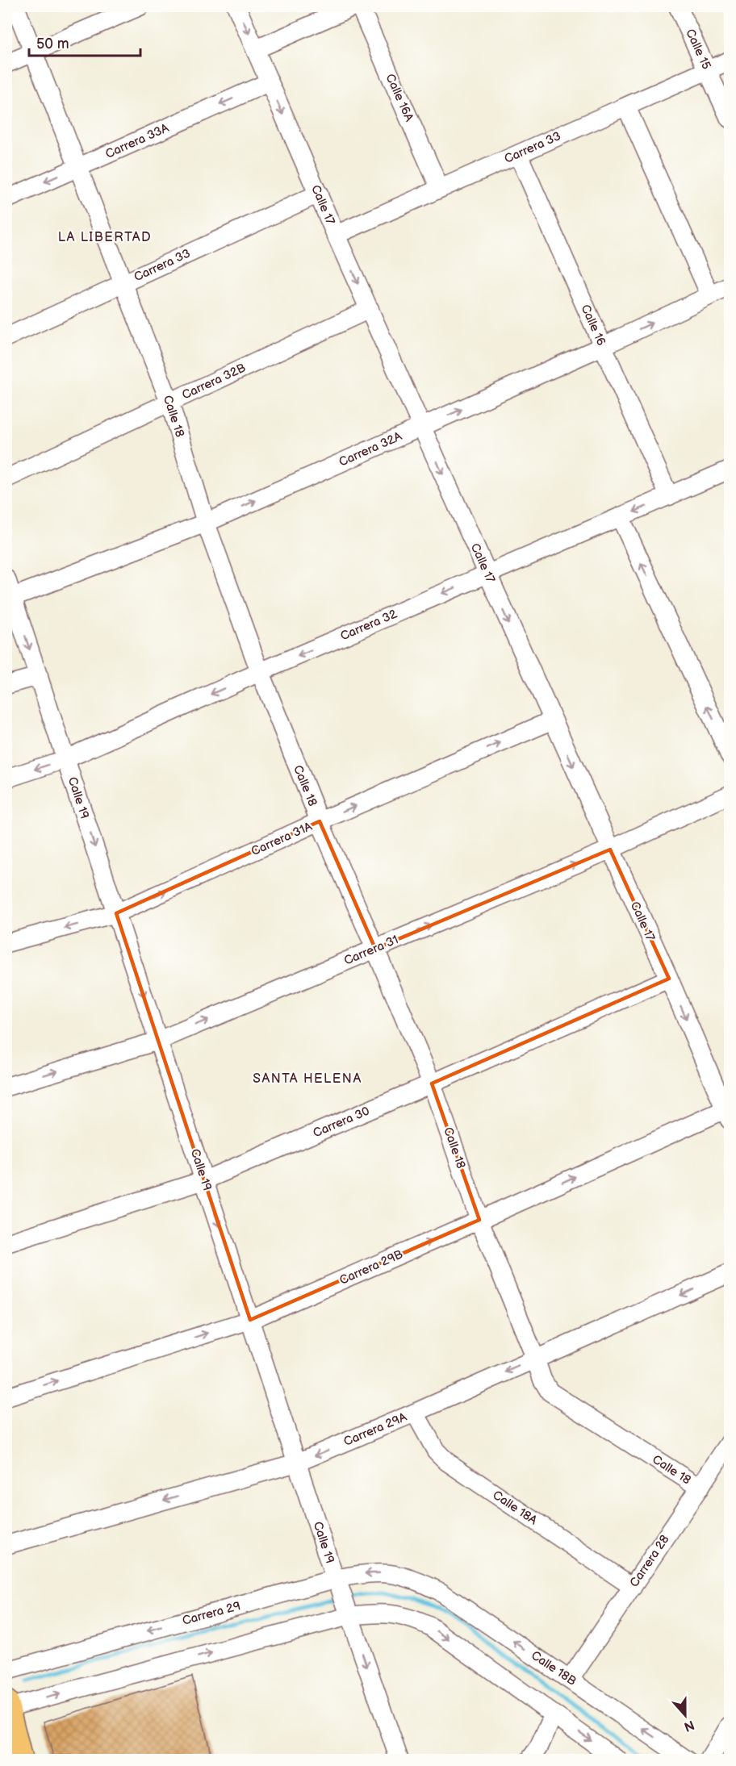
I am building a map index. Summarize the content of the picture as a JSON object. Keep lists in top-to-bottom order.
{
  "streets": {
    "street": [
      "Calle 15",
      "Calle 16A",
      "Carrera 33A",
      "Carrera 33",
      "Calle 17",
      "Calle 16",
      "Carrera 32B",
      "Calle 18",
      "Carrera 32A",
      "Carrera 32",
      "Calle 19",
      "Carrera 31A",
      "Carrera 31",
      "Carrera 30",
      "Carrera 29B",
      "Carrera 29A",
      "Calle 18A",
      "Carrera 28",
      "Carrera 29",
      "Calle 18B"
    ]
  },
  "crossings": [
    ["Calle 15", "Carrera 33"],
    ["Calle 16A", "Carrera 33"],
    ["Carrera 33A", "Calle 17"],
    ["Carrera 33A", "Calle 18"],
    ["Carrera 33", "Calle 17"],
    ["Carrera 33", "Calle 16"],
    ["Carrera 33", "Calle 18"],
    ["Calle 17", "Carrera 32B"],
    ["Calle 17", "Carrera 32A"],
    ["Calle 17", "Carrera 32"],
    ["Calle 17", "Carrera 31A"],
    ["Calle 17", "Carrera 31"],
    ["Calle 17", "Carrera 30"],
    ["Calle 17", "Carrera 29B"],
    ["Calle 16", "Carrera 32A"],
    ["Calle 16", "Carrera 32"],
    ["Carrera 32B", "Calle 18"],
    ["Calle 18", "Carrera 32A"],
    ["Calle 18", "Carrera 32"],
    ["Calle 18", "Carrera 31A"],
    ["Calle 18", "Carrera 31"],
    ["Calle 18", "Carrera 30"],
    ["Calle 18", "Carrera 29B"],
    ["Calle 18", "Carrera 29A"],
    ["Calle 18", "Carrera 28"],
    ["Carrera 32A", "Calle 19"],
    ["Carrera 32", "Calle 19"],
    ["Calle 19", "Carrera 31A"],
    ["Calle 19", "Carrera 31"],
    ["Calle 19", "Carrera 30"],
    ["Calle 19", "Carrera 29B"],
    ["Calle 19", "Carrera 29A"],
    ["Calle 19", "Carrera 29"],
    ["Carrera 29A", "Calle 18A"],
    ["Calle 18A", "Carrera 28"],
    ["Carrera 28", "Calle 18B"],
    ["Carrera 29", "Calle 18B"]
  ],
  "one_way": [
    "Carrera 32A",
    "Carrera 32",
    "Calle 19",
    "Carrera 31",
    "Carrera 29B"
  ],
  "districts": ["LA LIBERTAD", "SANTA HELENA"],
  "scale_bar": "50 m",
  "north": "bottom"
}
